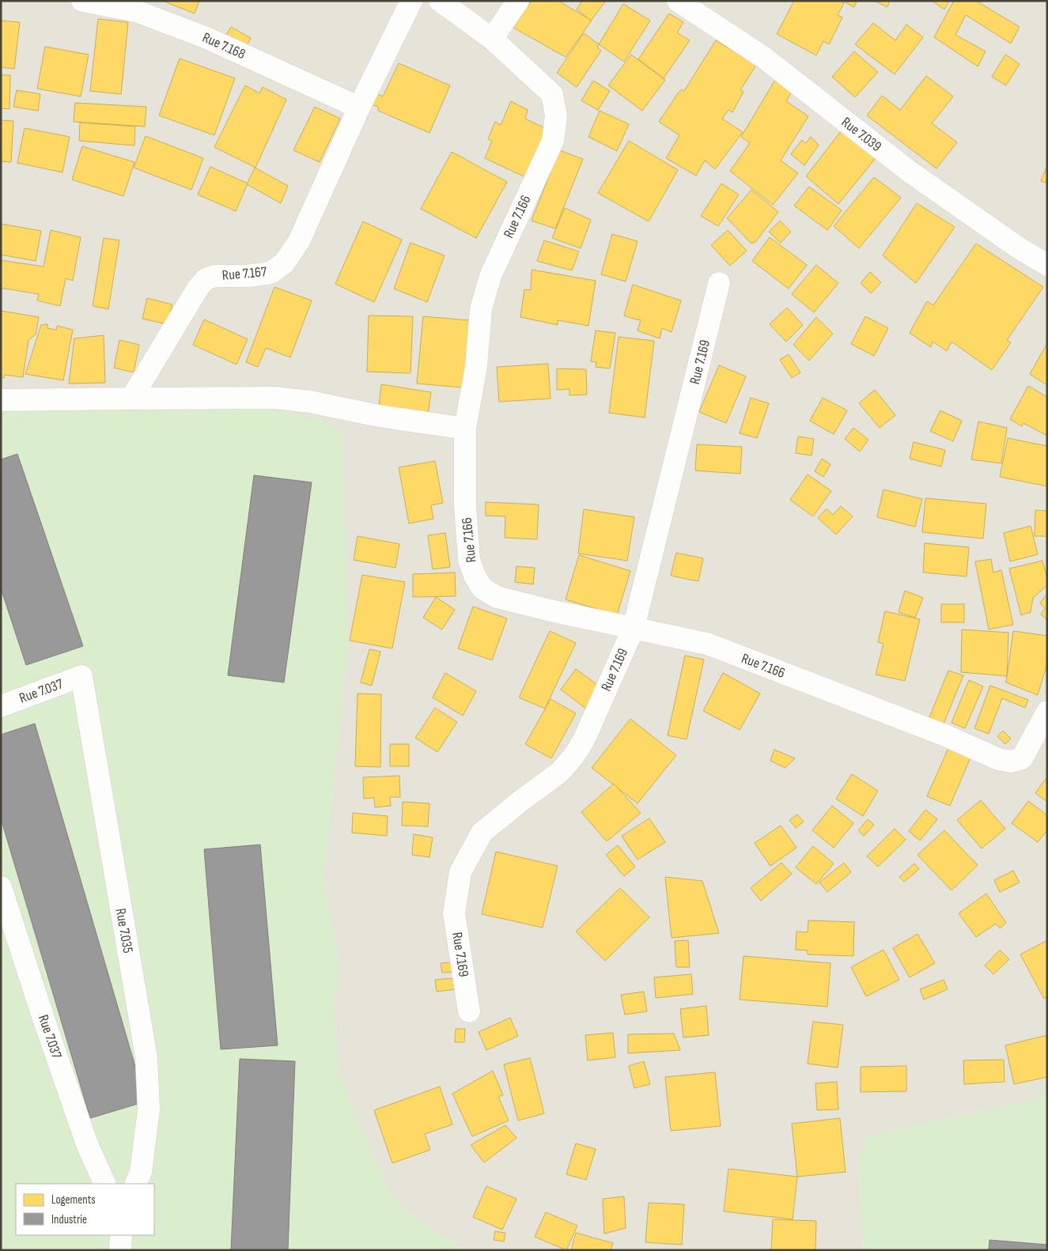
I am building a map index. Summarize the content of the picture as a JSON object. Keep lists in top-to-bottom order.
{
  "streets": {
    "street": [
      "Rue 7.168",
      "Rue 7.039",
      "Rue 7.166",
      "Rue 7.167",
      "Rue 7.169",
      "Rue 7.037",
      "Rue 7.035"
    ]
  },
  "crossings": [
    ["Rue 7.168", "Rue 7.167"],
    ["Rue 7.166", "Rue 7.169"],
    ["Rue 7.037", "Rue 7.035"]
  ],
  "legend": ["Logements", "Industrie"]
}
